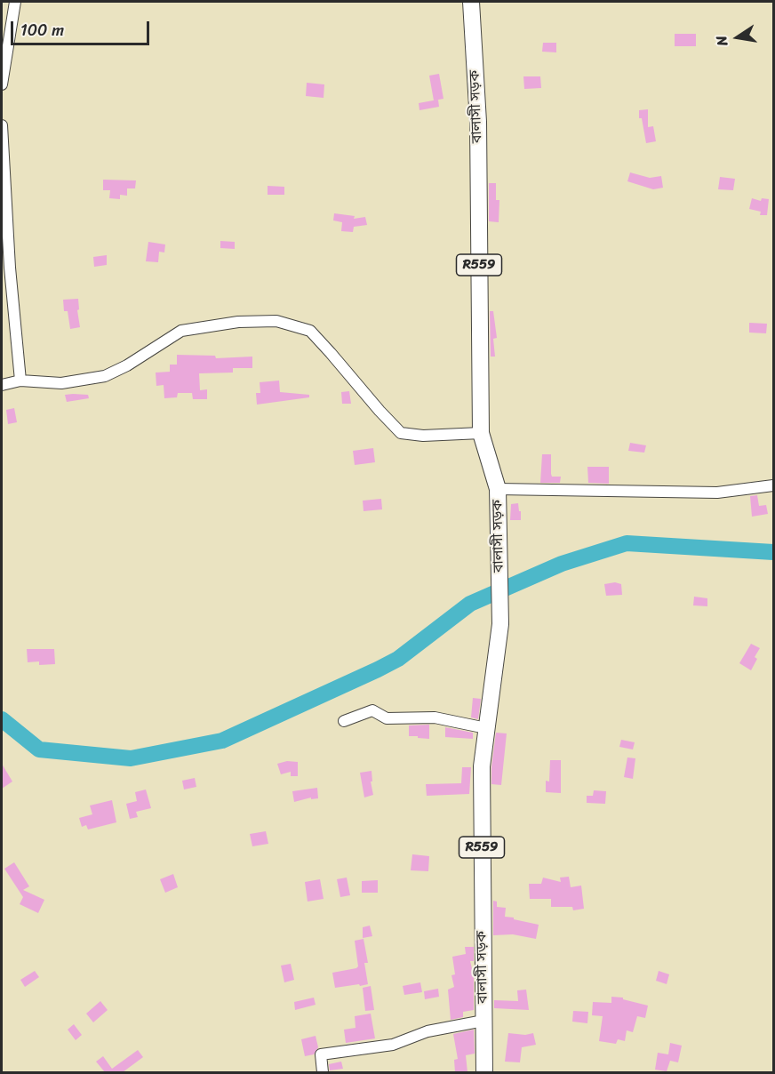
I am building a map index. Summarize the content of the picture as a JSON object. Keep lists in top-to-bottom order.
{
  "streets": {
    "main road": ["বালাসী সড়ক", "R559"]
  },
  "scale_bar": "100 m",
  "north": "left"
}
